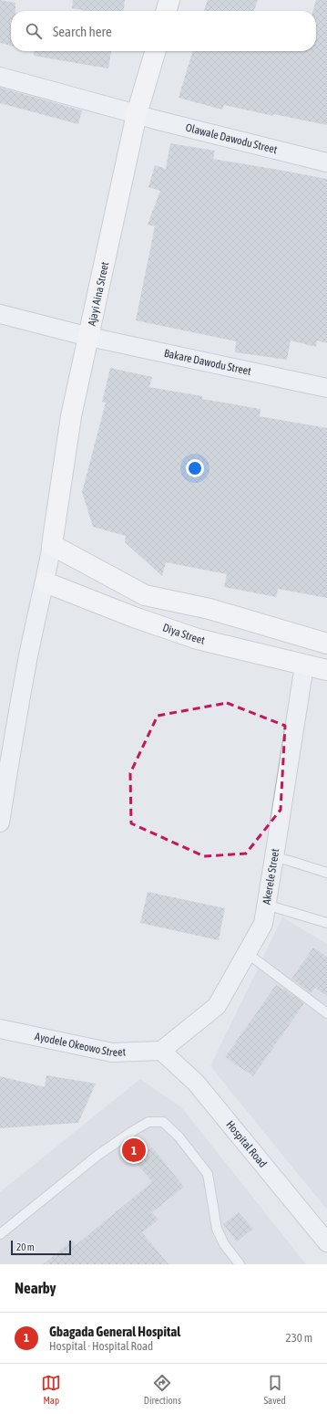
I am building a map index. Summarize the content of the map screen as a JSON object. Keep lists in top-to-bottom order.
{
  "streets": {
    "main road": ["Ajayi Aina Street", "Diya Street"],
    "street": [
      "Olawale Dawodu Street",
      "Bakare Dawodu Street",
      "Akerele Street",
      "Ayodele Okeowo Street",
      "Hospital Road"
    ]
  },
  "crossings": [
    ["Olawale Dawodu Street", "Ajayi Aina Street"],
    ["Ajayi Aina Street", "Bakare Dawodu Street"],
    ["Diya Street", "Akerele Street"],
    ["Akerele Street", "Ayodele Okeowo Street"],
    ["Akerele Street", "Hospital Road"],
    ["Ayodele Okeowo Street", "Hospital Road"]
  ],
  "scale_bar": "20 m",
  "page": {
    "search": "Search here",
    "pins": "1",
    "scale": "20 m",
    "heading": "Nearby",
    "list": [
      {
        "mark": "1",
        "name": "Gbagada General Hospital",
        "note": "Hospital · Hospital Road",
        "value": "230 m"
      }
    ],
    "nav": ["Map", "Directions", "Saved"]
  }
}
